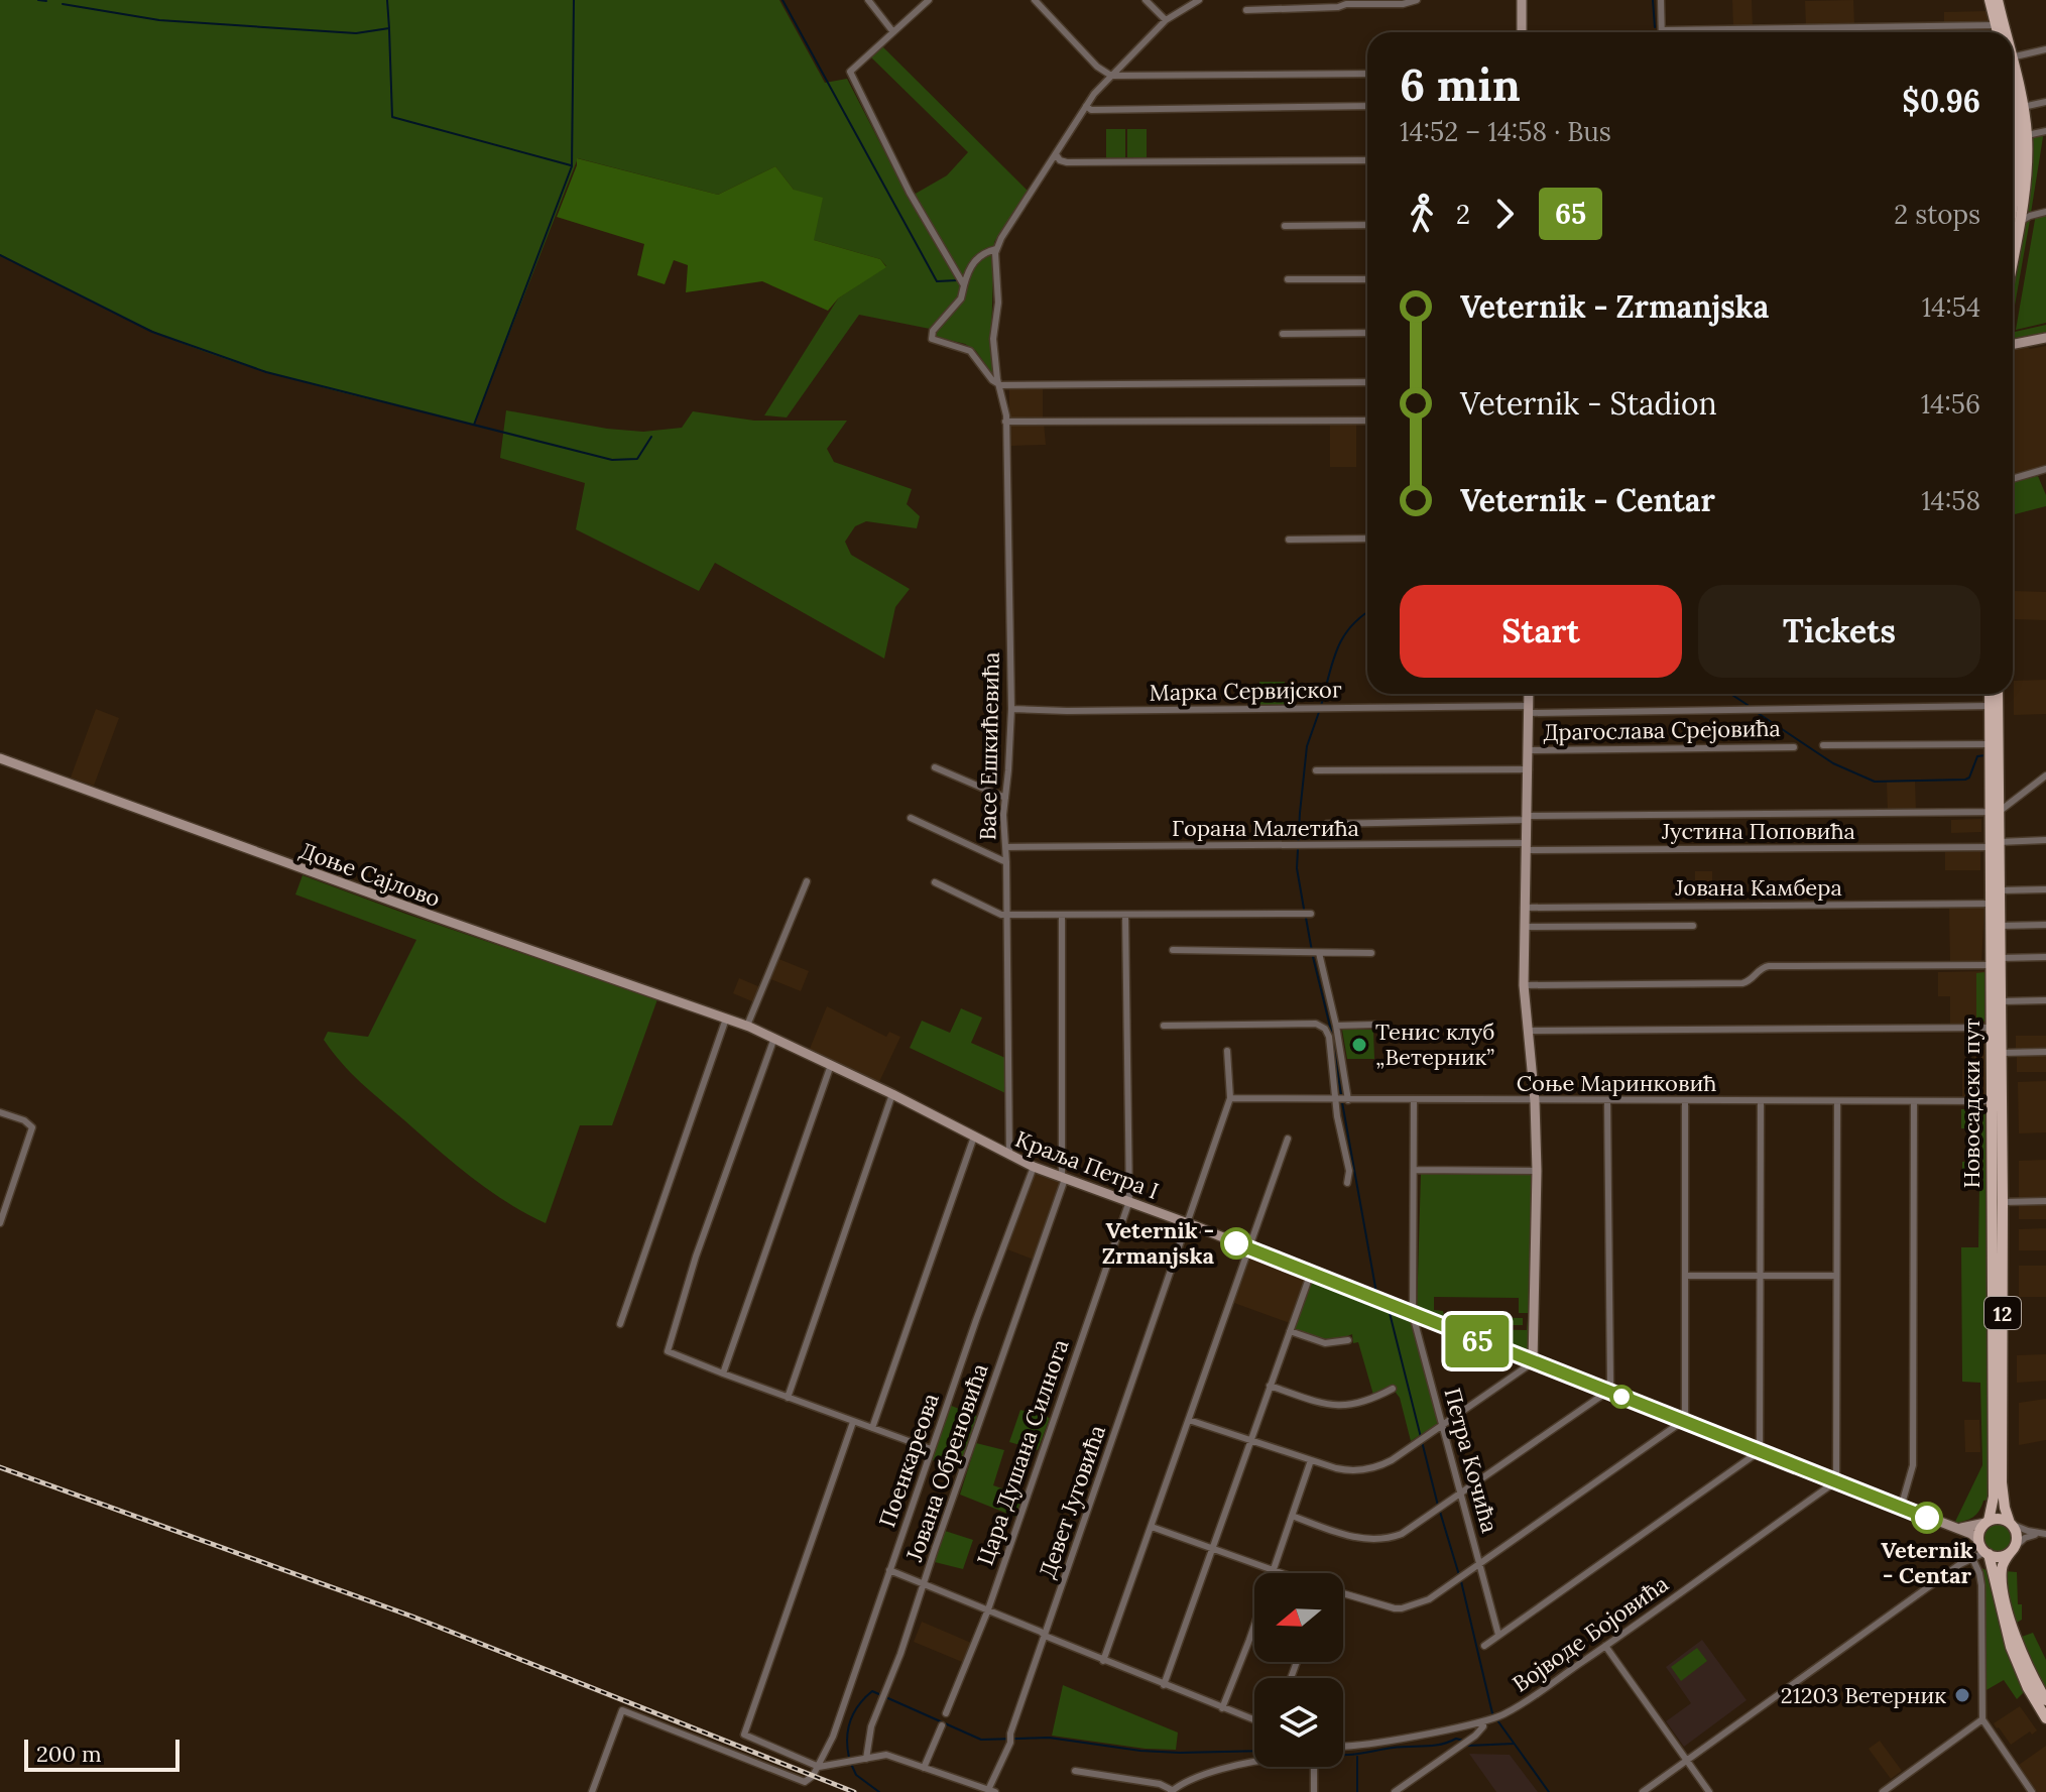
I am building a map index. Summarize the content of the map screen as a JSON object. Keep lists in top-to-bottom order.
{
  "streets": {
    "main road": ["Новосадски пут", "12"],
    "street": [
      "Марка Сервијског",
      "Драгослава Срејовића",
      "Васе Ешкићевића",
      "Горана Малетића",
      "Јустина Поповића",
      "Доње Сајлово",
      "Јована Камбера",
      "Соње Маринковић",
      "Краља Петра I",
      "Цара Душана Силнога",
      "Поенкареова",
      "Петра Кочића",
      "Јована Обреновића",
      "Девет Југовића",
      "Војводе Бојовића"
    ]
  },
  "crossings": [
    ["Марка Сервијског", "Драгослава Срејовића"],
    ["Марка Сервијског", "Васе Ешкићевића"],
    ["Марка Сервијског", "Новосадски пут"],
    ["Драгослава Срејовића", "Горана Малетића"],
    ["Драгослава Срејовића", "Јустина Поповића"],
    ["Драгослава Срејовића", "Јована Камбера"],
    ["Драгослава Срејовића", "Соње Маринковић"],
    ["Драгослава Срејовића", "Краља Петра I"],
    ["Васе Ешкићевића", "Горана Малетића"],
    ["Васе Ешкићевића", "Краља Петра I"],
    ["Горана Малетића", "Јустина Поповића"],
    ["Јустина Поповића", "Новосадски пут"],
    ["Доње Сајлово", "Краља Петра I"],
    ["Јована Камбера", "Новосадски пут"],
    ["Соње Маринковић", "Новосадски пут"],
    ["Соње Маринковић", "Петра Кочића"],
    ["Соње Маринковић", "Девет Југовића"],
    ["Новосадски пут", "Краља Петра I"],
    ["Новосадски пут", "12"],
    ["Краља Петра I", "12"],
    ["Краља Петра I", "Цара Душана Силнога"],
    ["Краља Петра I", "Поенкареова"],
    ["Краља Петра I", "Петра Кочића"],
    ["Краља Петра I", "Јована Обреновића"],
    ["Краља Петра I", "Девет Југовића"],
    ["Краља Петра I", "Војводе Бојовића"]
  ],
  "places": [
    "Тенис клуб „Ветерник”",
    "Veternik - Zrmanjska",
    "Veternik - Centar",
    "21203 Ветерник"
  ],
  "lines": ["bus line 65"],
  "scale_bar": "200 m",
  "north": "left",
  "page": {
    "on_map": "65",
    "heading": ["6 min", "14:52 – 14:58 · Bus", "$0.96"],
    "legs": ["2", "65", "2 stops"],
    "list": [
      {
        "name": "Veternik - Zrmanjska",
        "value": "14:54"
      },
      {
        "name": "Veternik - Stadion",
        "value": "14:56"
      },
      {
        "name": "Veternik - Centar",
        "value": "14:58"
      }
    ],
    "buttons": ["Start", "Tickets"],
    "scale": "200 m"
  }
}
